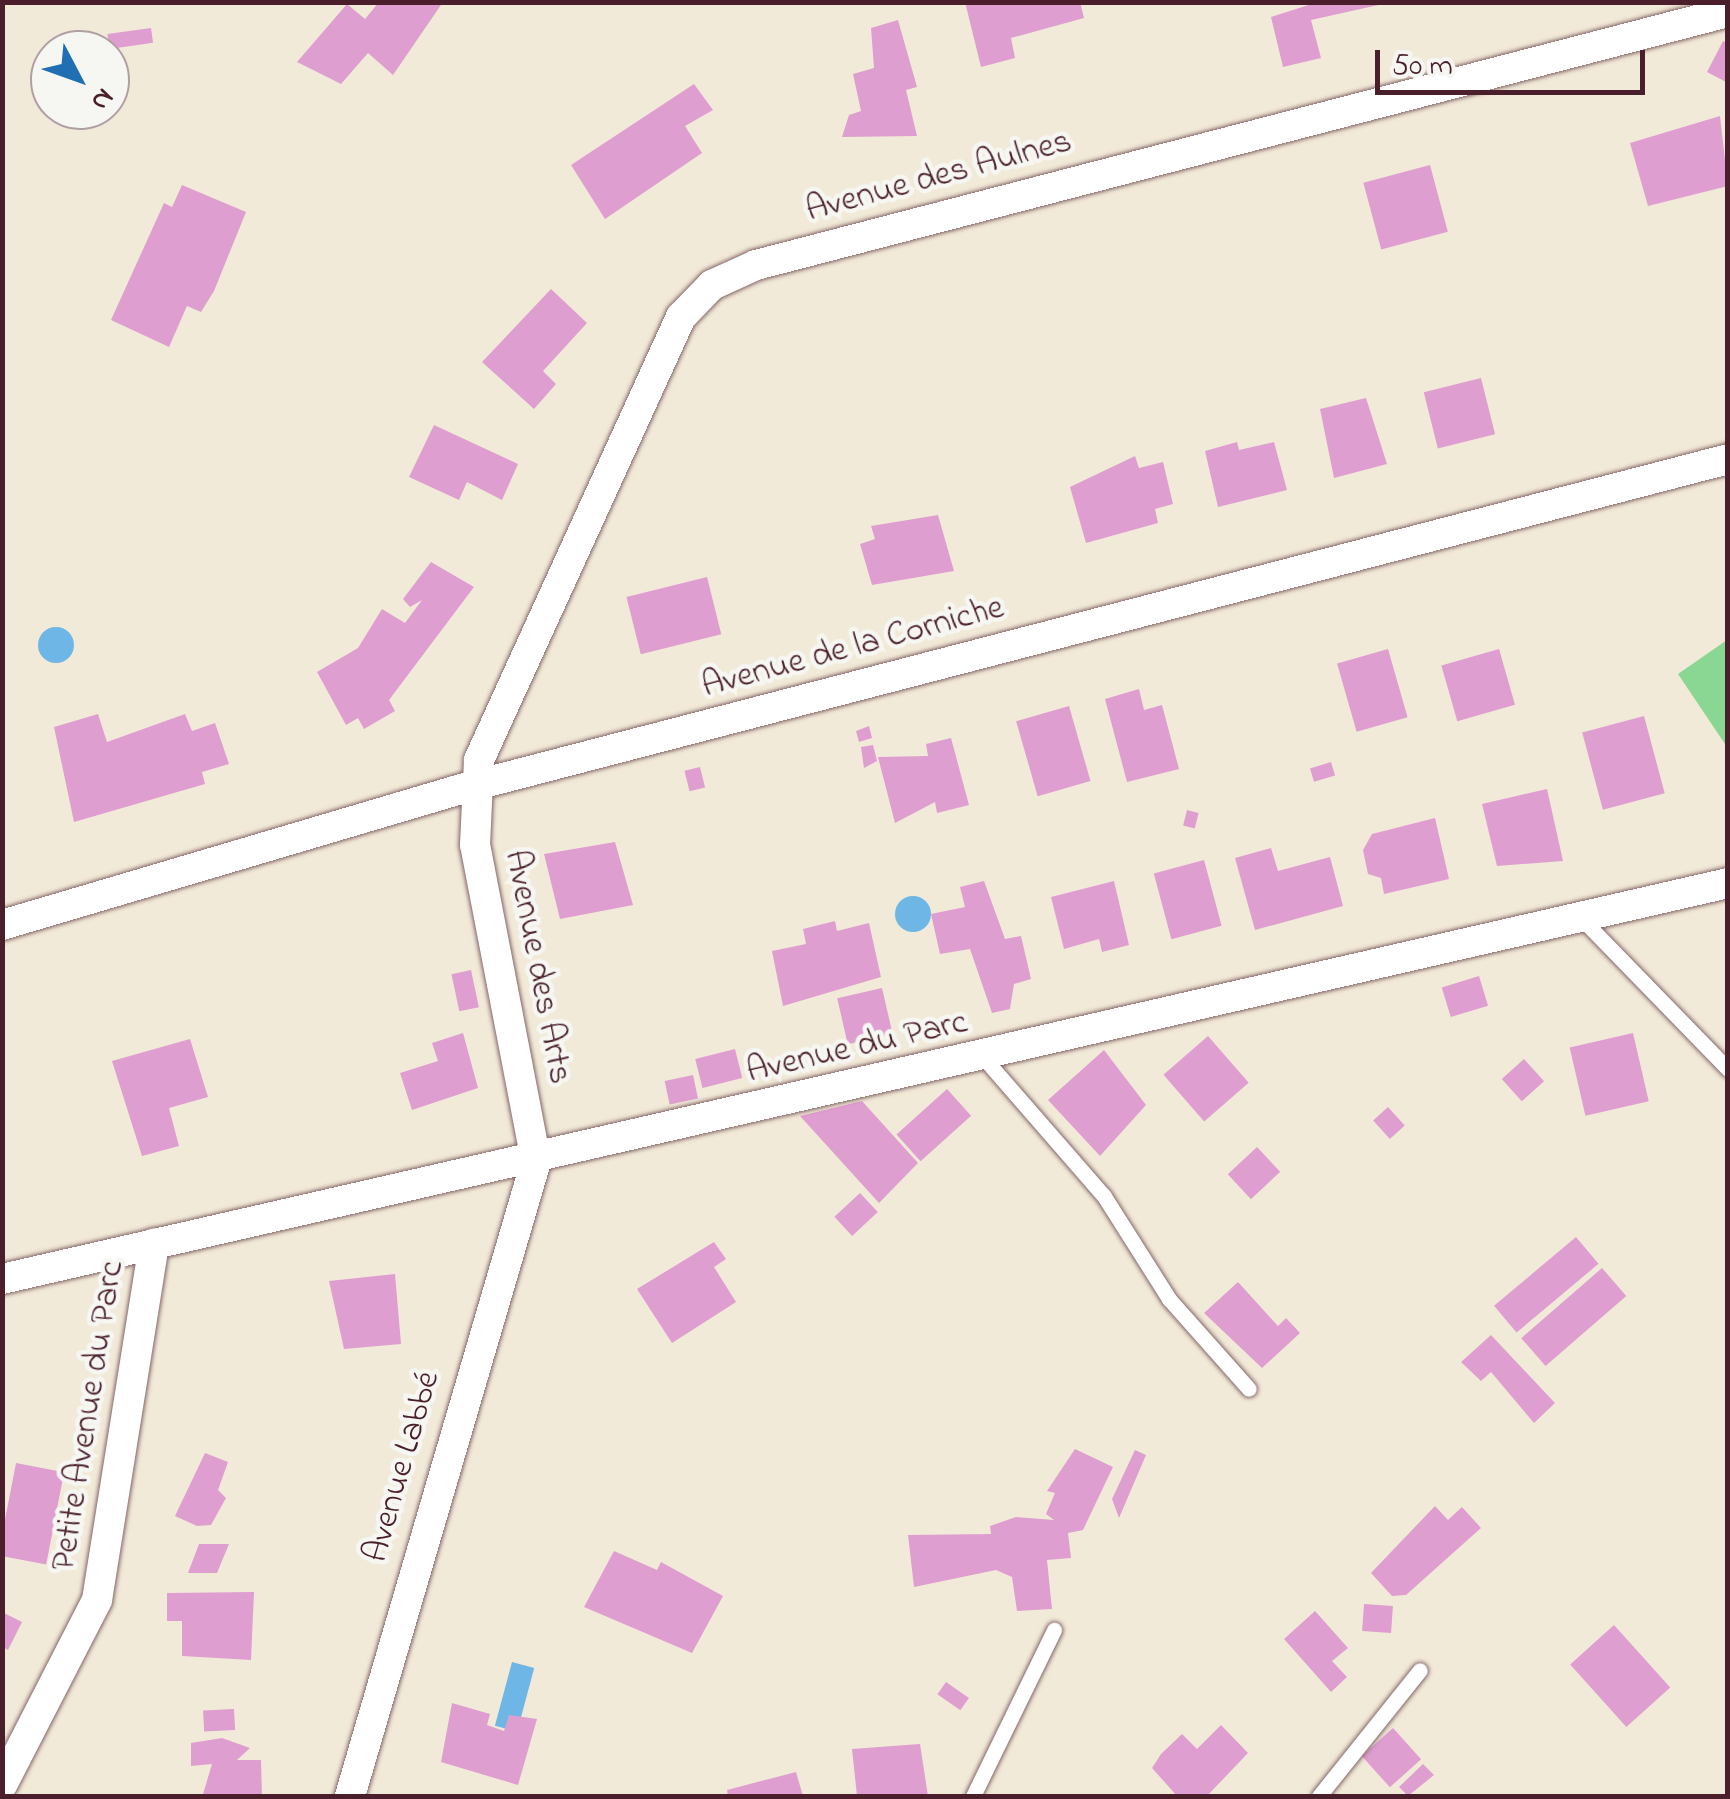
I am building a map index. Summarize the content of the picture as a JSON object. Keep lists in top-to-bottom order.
{
  "streets": {
    "street": [
      "Avenue des Aulnes",
      "Avenue de la Corniche",
      "Avenue des Arts",
      "Avenue du Parc",
      "Petite Avenue du Parc",
      "Avenue Labbé"
    ]
  },
  "crossings": [
    ["Avenue des Aulnes", "Avenue de la Corniche"],
    ["Avenue des Aulnes", "Avenue des Arts"],
    ["Avenue de la Corniche", "Avenue des Arts"],
    ["Avenue des Arts", "Avenue du Parc"],
    ["Avenue des Arts", "Avenue Labbé"],
    ["Avenue du Parc", "Petite Avenue du Parc"],
    ["Avenue du Parc", "Avenue Labbé"]
  ],
  "scale_bar": "50 m",
  "north": "bottom right"
}
